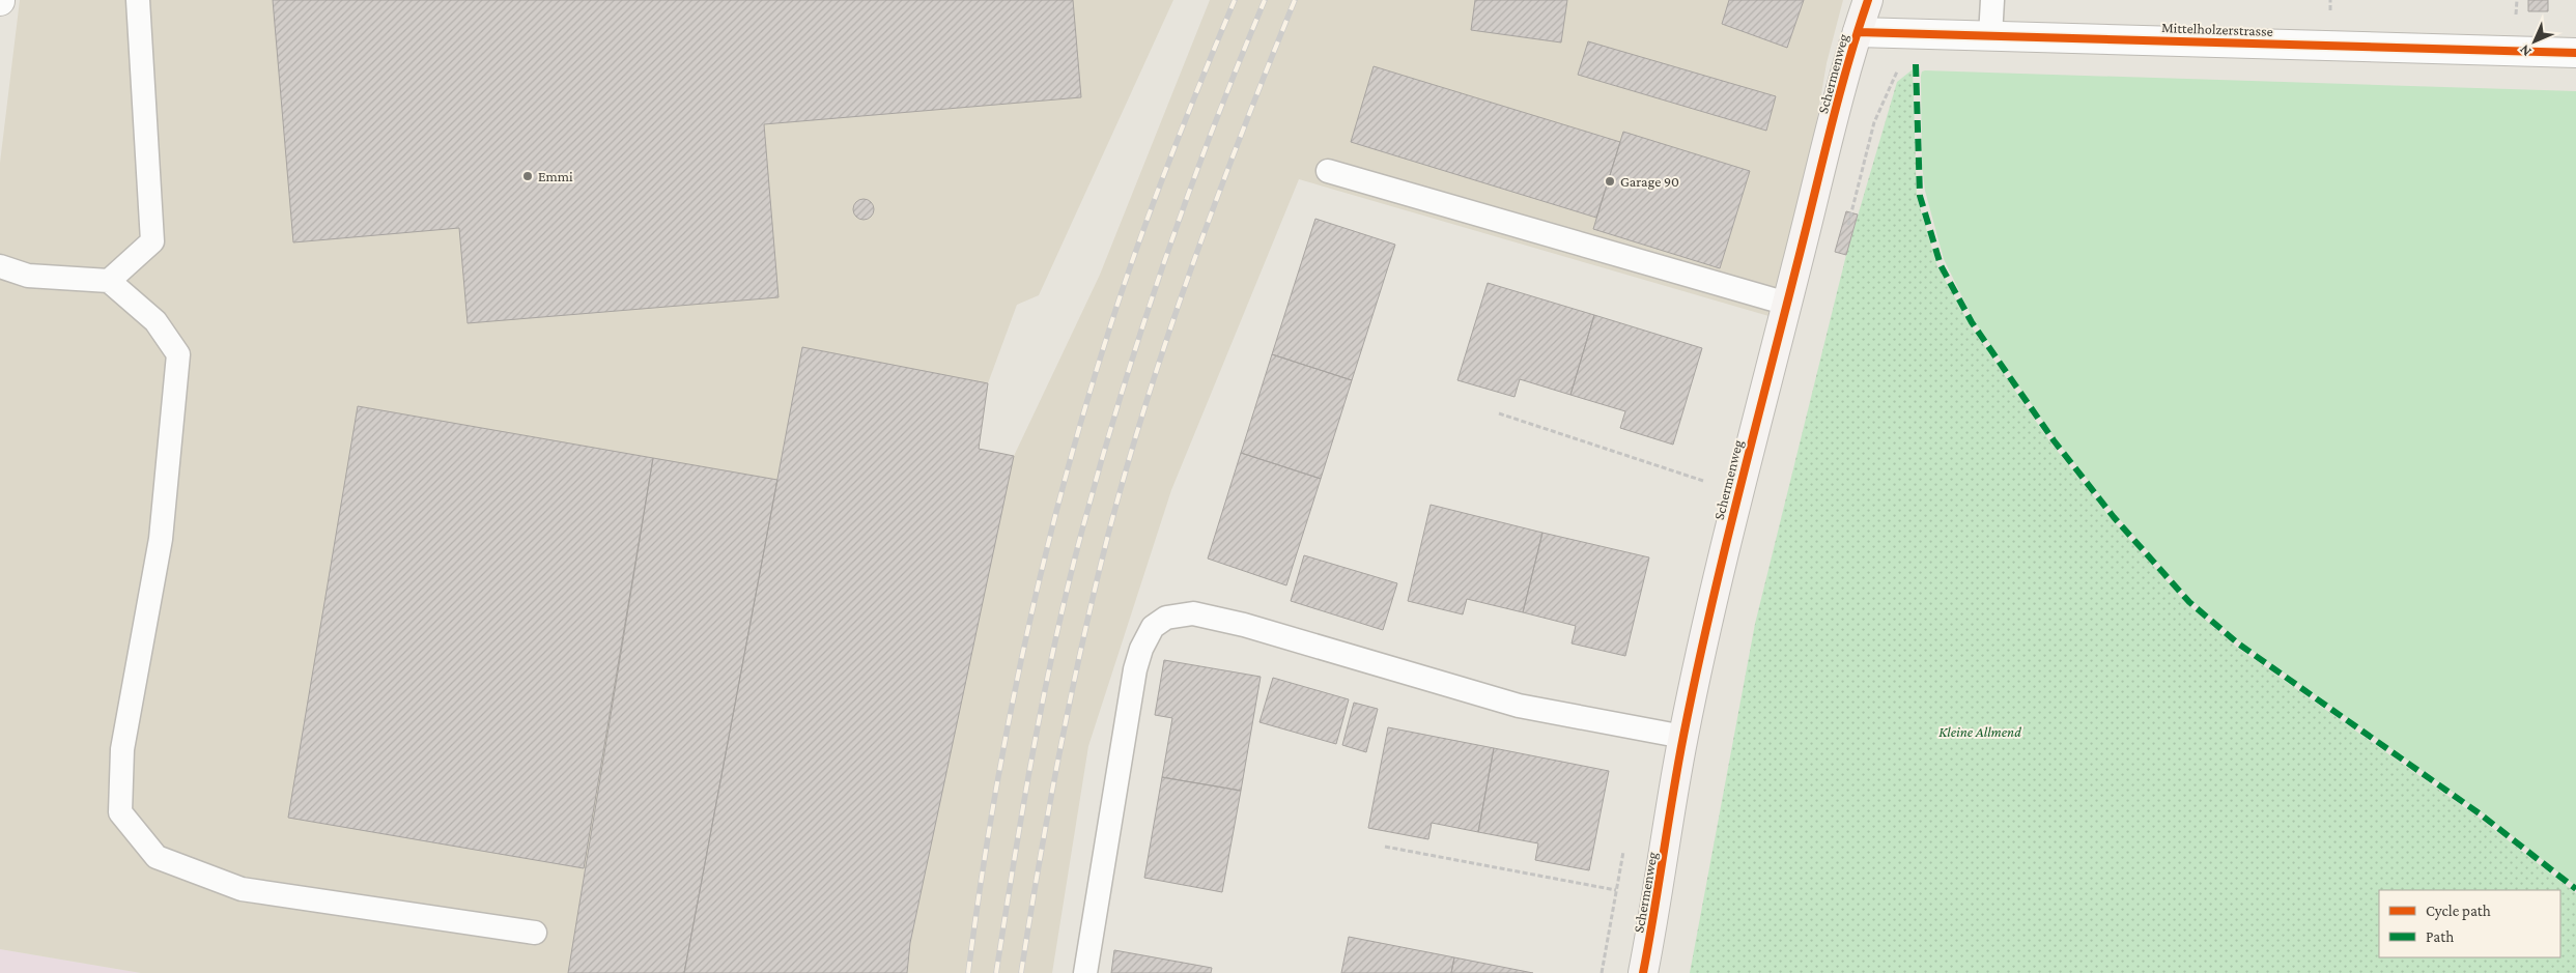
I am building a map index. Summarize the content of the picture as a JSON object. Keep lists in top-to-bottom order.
{
  "streets": {
    "street": ["Mittelholzerstrasse", "Schermenweg"]
  },
  "crossings": [
    ["Mittelholzerstrasse", "Schermenweg"]
  ],
  "parks": ["Kleine Allmend"],
  "places": ["Emmi", "Garage 90"],
  "legend": ["Cycle path", "Path"],
  "north": "bottom left"
}
